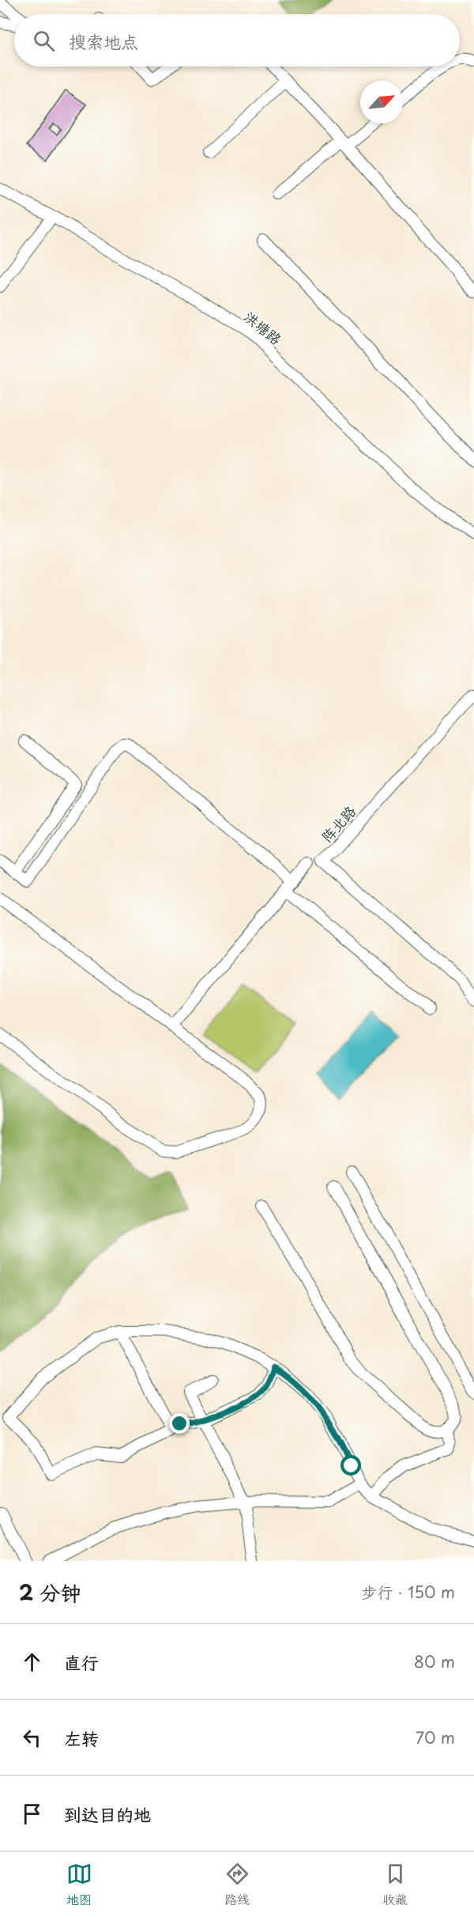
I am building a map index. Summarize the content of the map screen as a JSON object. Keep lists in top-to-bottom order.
{
  "streets": {
    "street": ["洪塘路", "阵北路"]
  },
  "north": "top right",
  "page": {
    "search": "搜索地点",
    "heading": ["2 分钟", "步行 · 150 m"],
    "list": [
      ["直行", "80 m"],
      ["左转", "70 m"],
      "到达目的地"
    ],
    "nav": ["地图", "路线", "收藏"]
  }
}
